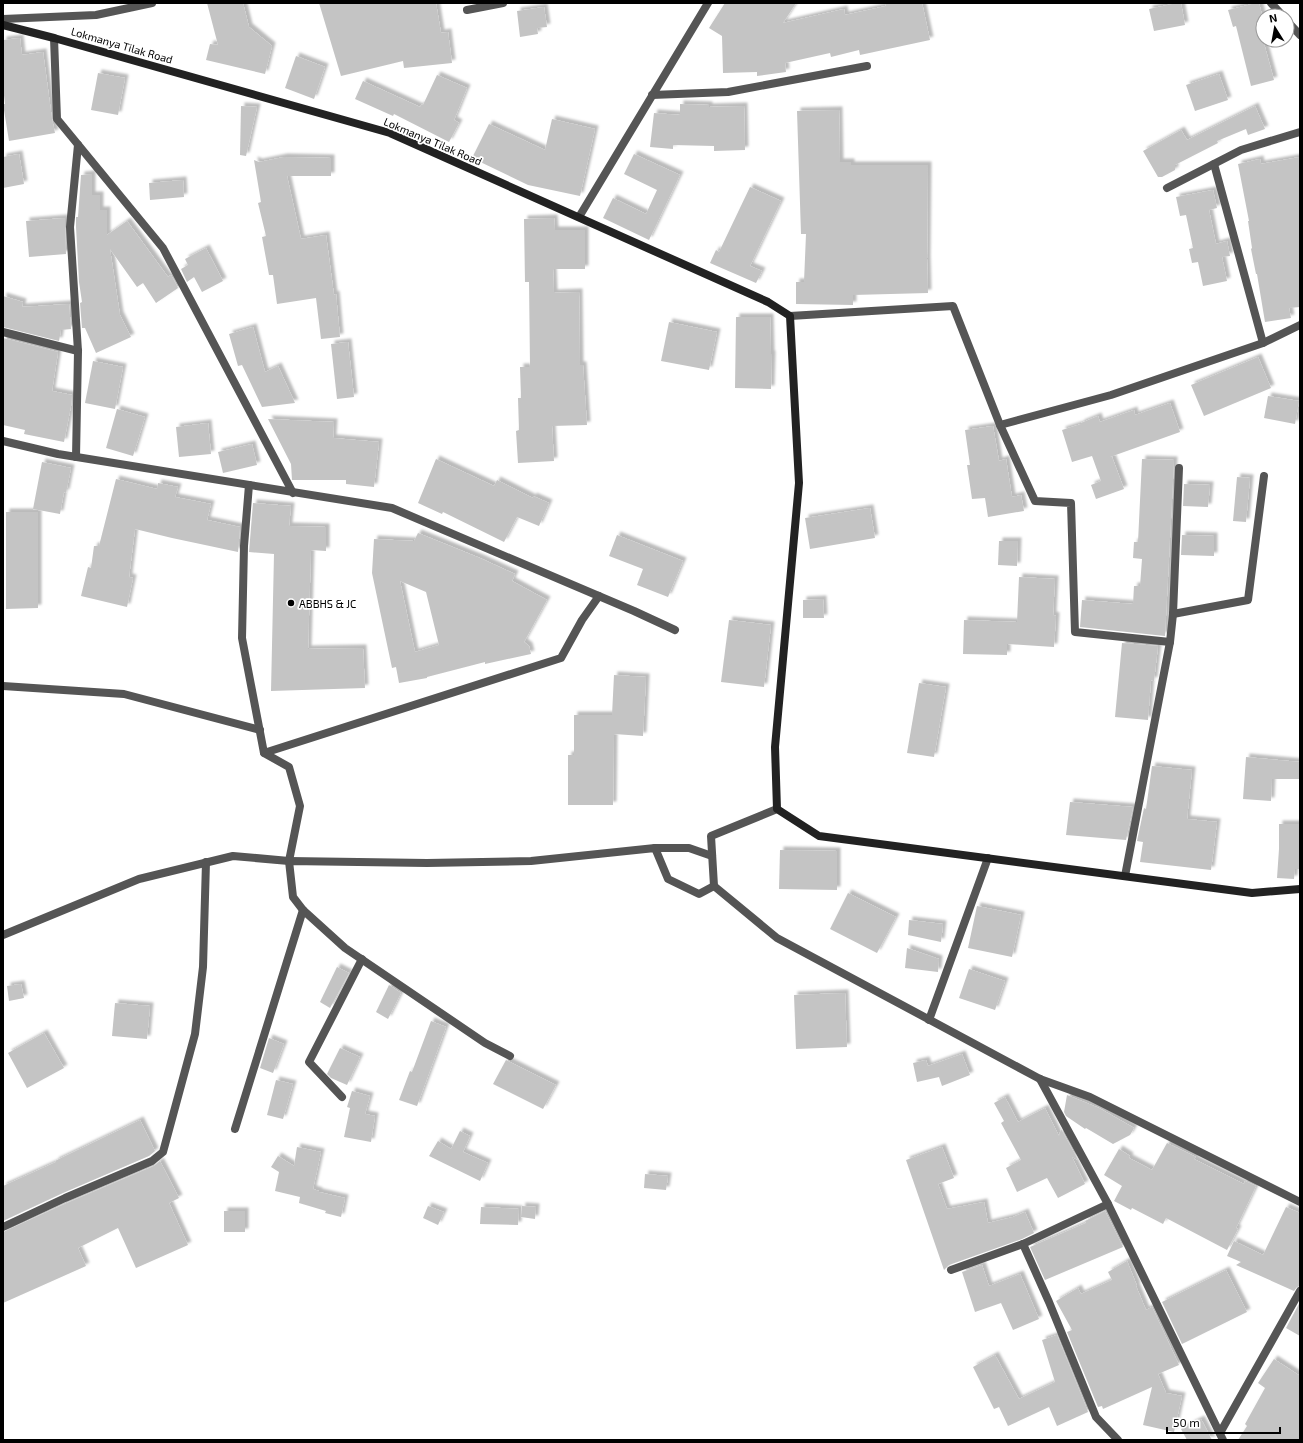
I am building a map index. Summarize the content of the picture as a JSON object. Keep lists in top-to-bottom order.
{
  "streets": {
    "main road": ["Lokmanya Tilak Road"]
  },
  "places": ["ABBHS & JC"],
  "scale_bar": "50 m",
  "north": "top"
}
